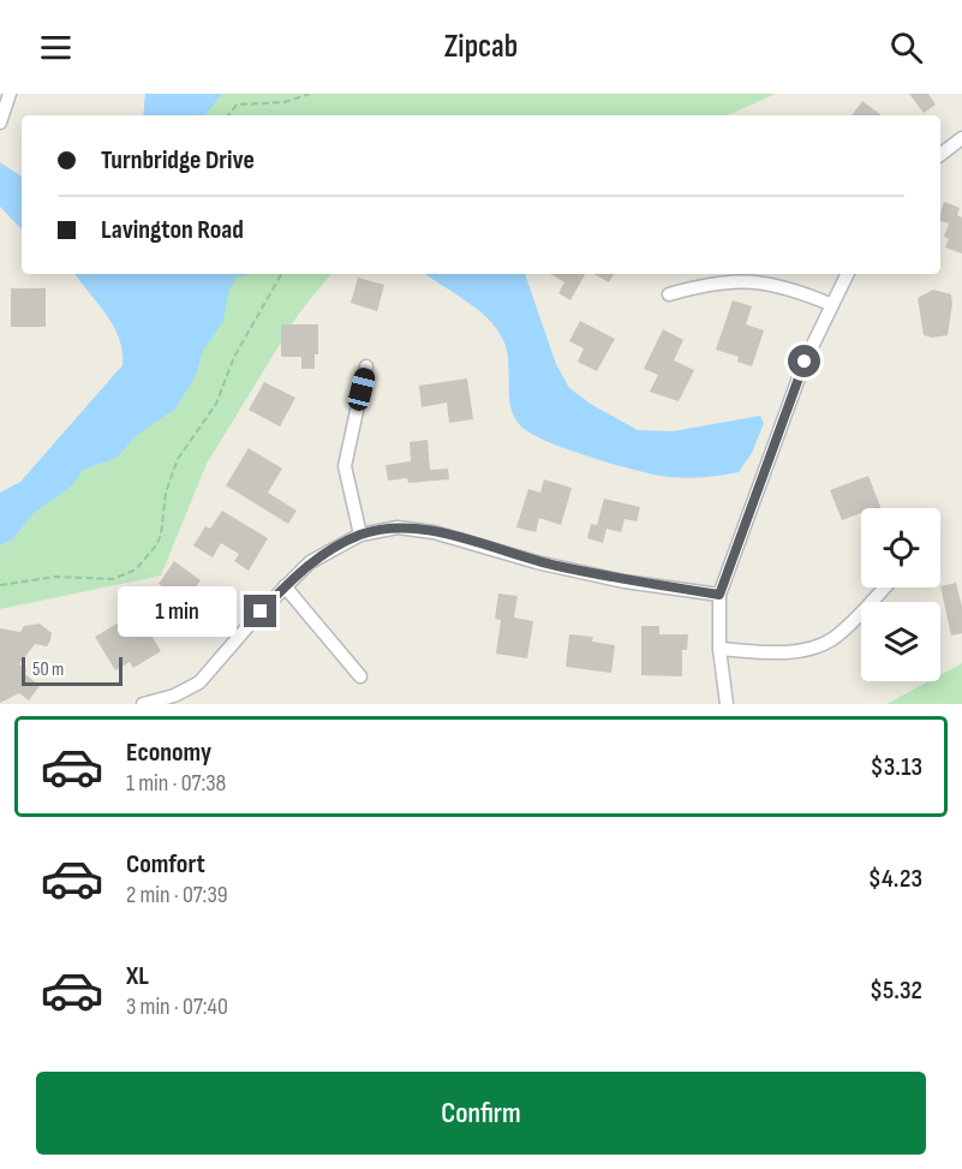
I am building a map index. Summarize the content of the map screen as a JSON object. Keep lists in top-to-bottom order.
{
  "scale_bar": "50 m",
  "page": {
    "header": "Zipcab",
    "banner": ["Turnbridge Drive", "Lavington Road"],
    "bubble": "1 min",
    "scale": "50 m",
    "list": [
      {
        "name": "Economy",
        "note": "1 min · 07:38",
        "value": "$3.13"
      },
      {
        "name": "Comfort",
        "note": "2 min · 07:39",
        "value": "$4.23"
      },
      {
        "name": "XL",
        "note": "3 min · 07:40",
        "value": "$5.32"
      }
    ],
    "buttons": "Confirm"
  }
}
